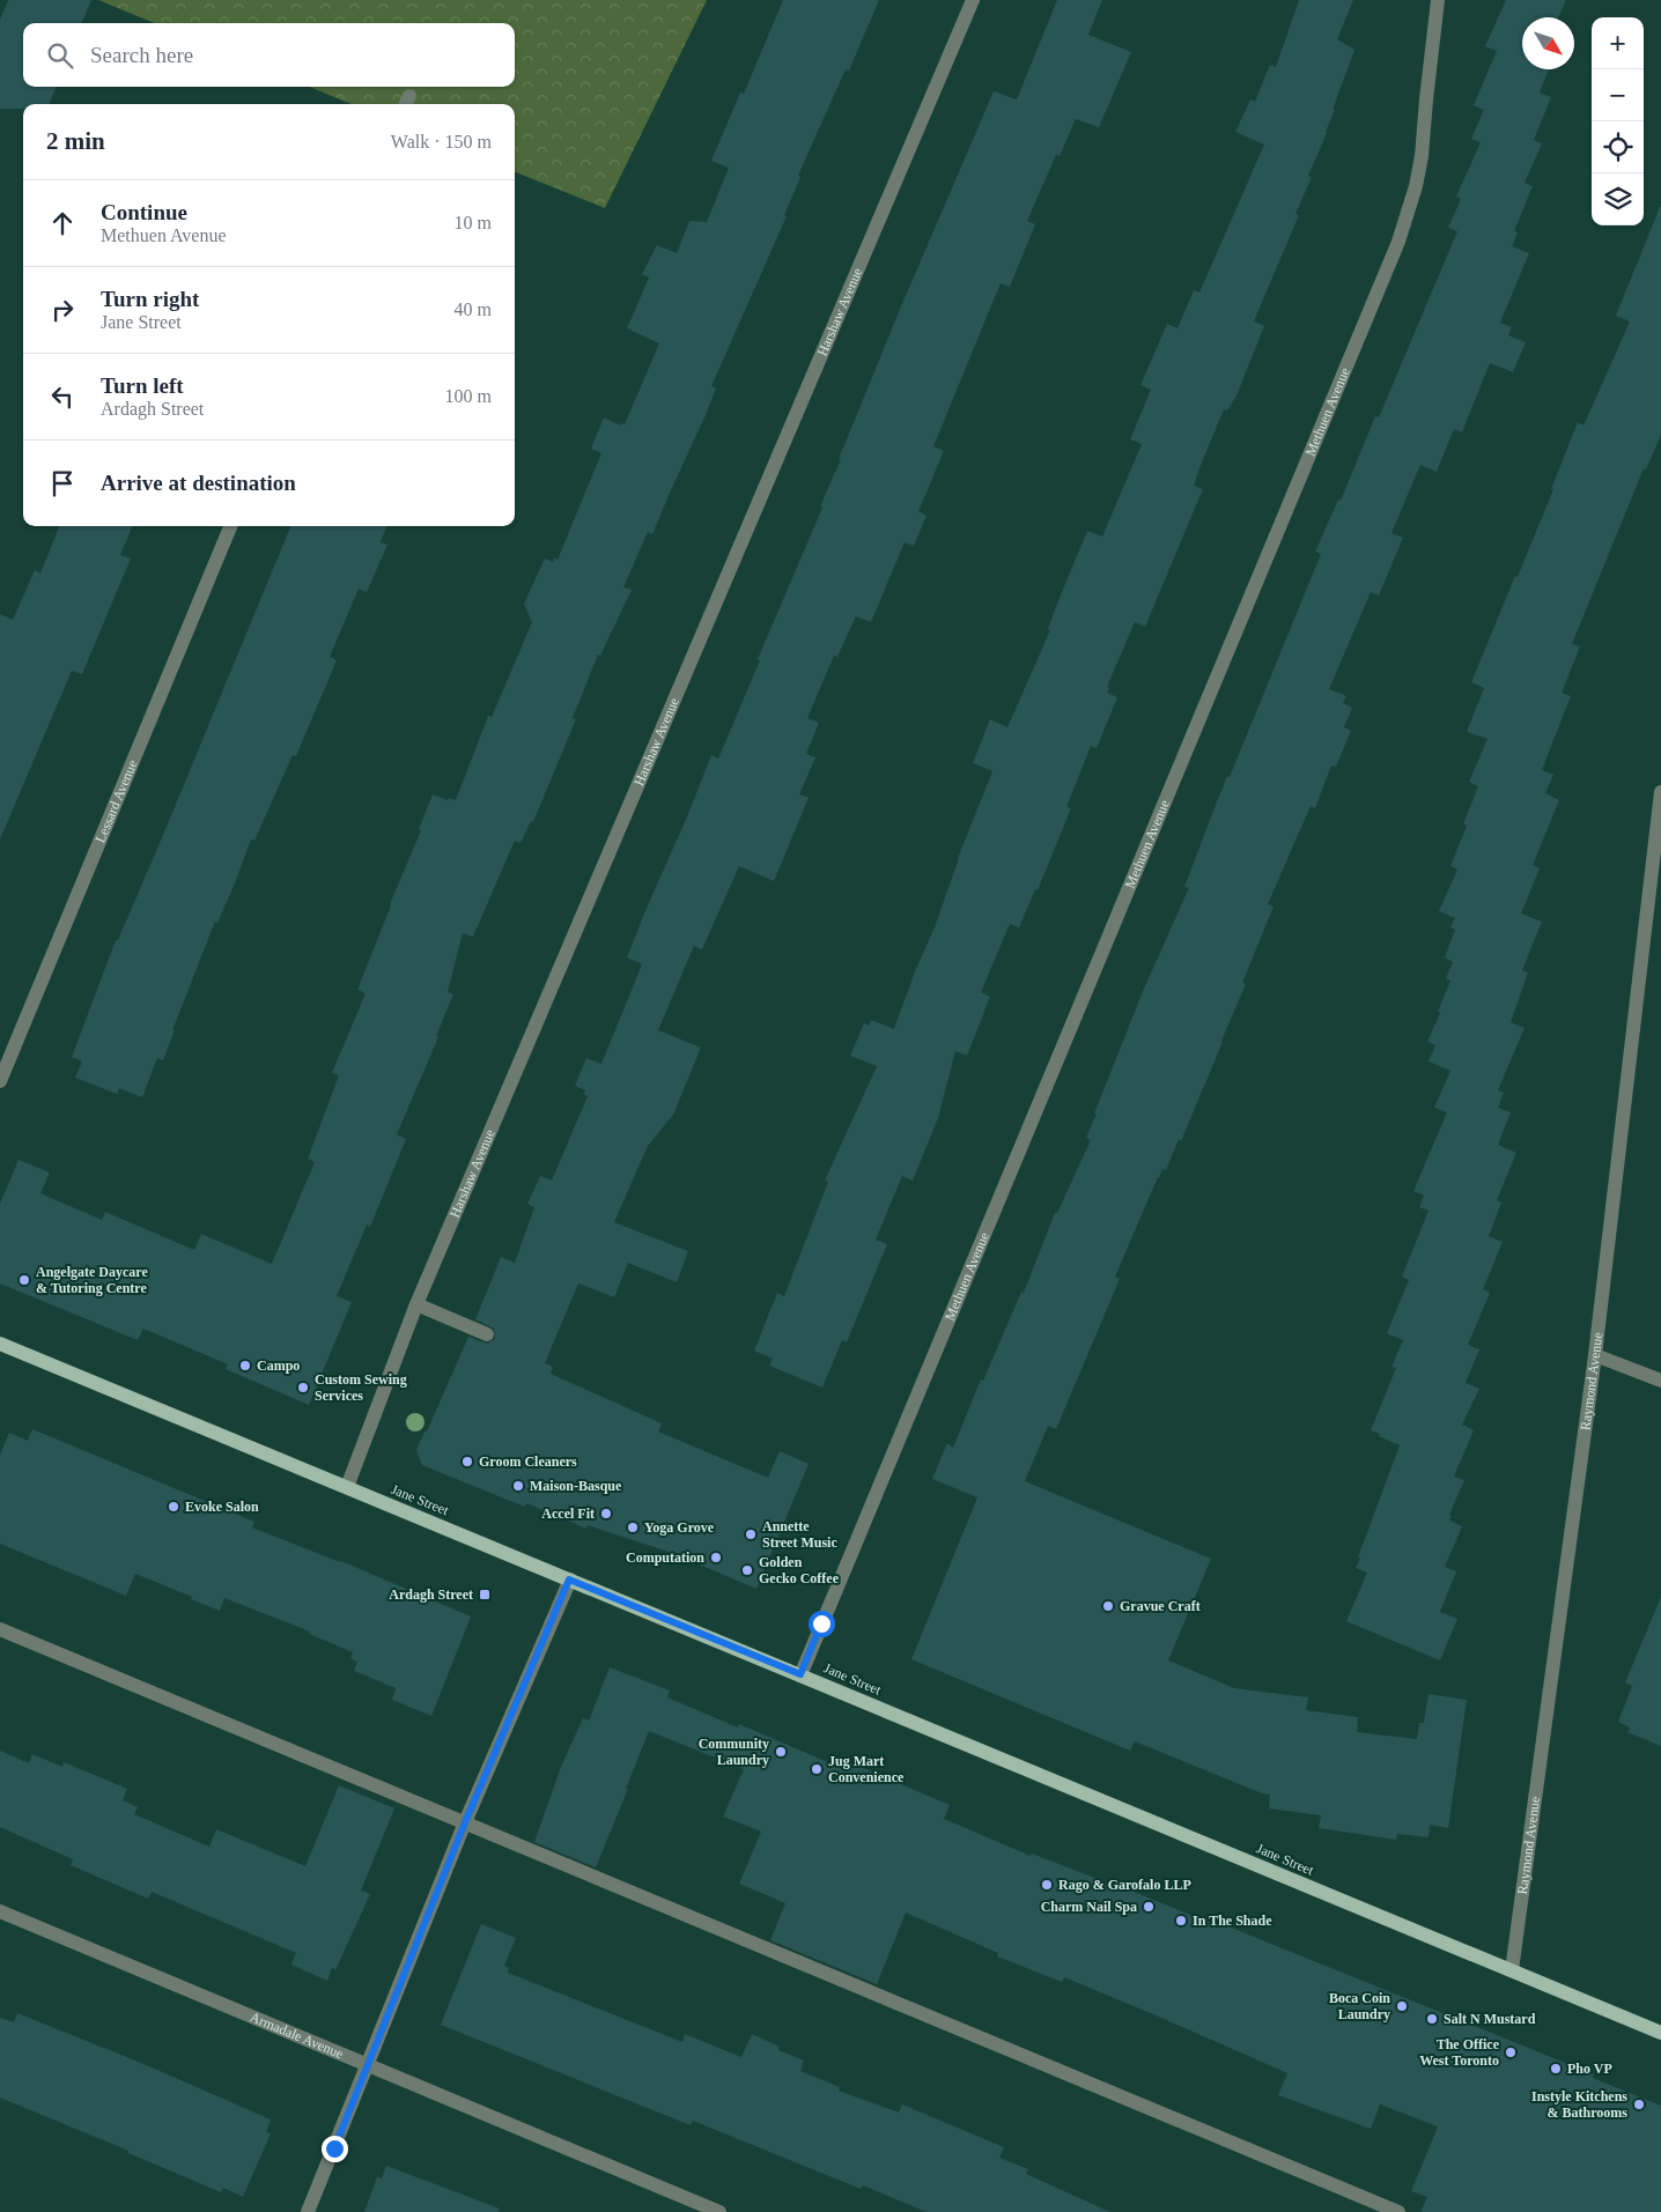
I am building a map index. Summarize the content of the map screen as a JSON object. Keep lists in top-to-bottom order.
{
  "streets": {
    "main road": ["Jane Street"],
    "street": [
      "Harshaw Avenue",
      "Methuen Avenue",
      "Lessard Avenue",
      "Raymond Avenue",
      "Armadale Avenue"
    ]
  },
  "crossings": [
    ["Harshaw Avenue", "Jane Street"],
    ["Methuen Avenue", "Jane Street"],
    ["Raymond Avenue", "Jane Street"]
  ],
  "places": {
    "other": [
      "Angelgate Daycare & Tutoring Centre",
      "Campo",
      "Custom Sewing Services",
      "Groom Cleaners",
      "Maison-Basque",
      "Evoke Salon",
      "Accel Fit",
      "Yoga Grove",
      "Annette Street Music",
      "Computation",
      "Golden Gecko Coffee",
      "Gravue Craft",
      "Community Laundry",
      "Jug Mart Convenience",
      "Rago & Garofalo LLP",
      "Charm Nail Spa",
      "In The Shade",
      "Boca Coin Laundry",
      "Salt N Mustard",
      "The Office West Toronto",
      "Pho VP",
      "Instyle Kitchens & Bathrooms"
    ],
    "transit": ["Ardagh Street"]
  },
  "north": "bottom right",
  "page": {
    "map_buttons": ["+", "−"],
    "search": "Search here",
    "heading": ["2 min", "Walk · 150 m"],
    "list": [
      ["Continue", "Methuen Avenue", "10 m"],
      ["Turn right", "Jane Street", "40 m"],
      ["Turn left", "Ardagh Street", "100 m"],
      "Arrive at destination"
    ]
  }
}
